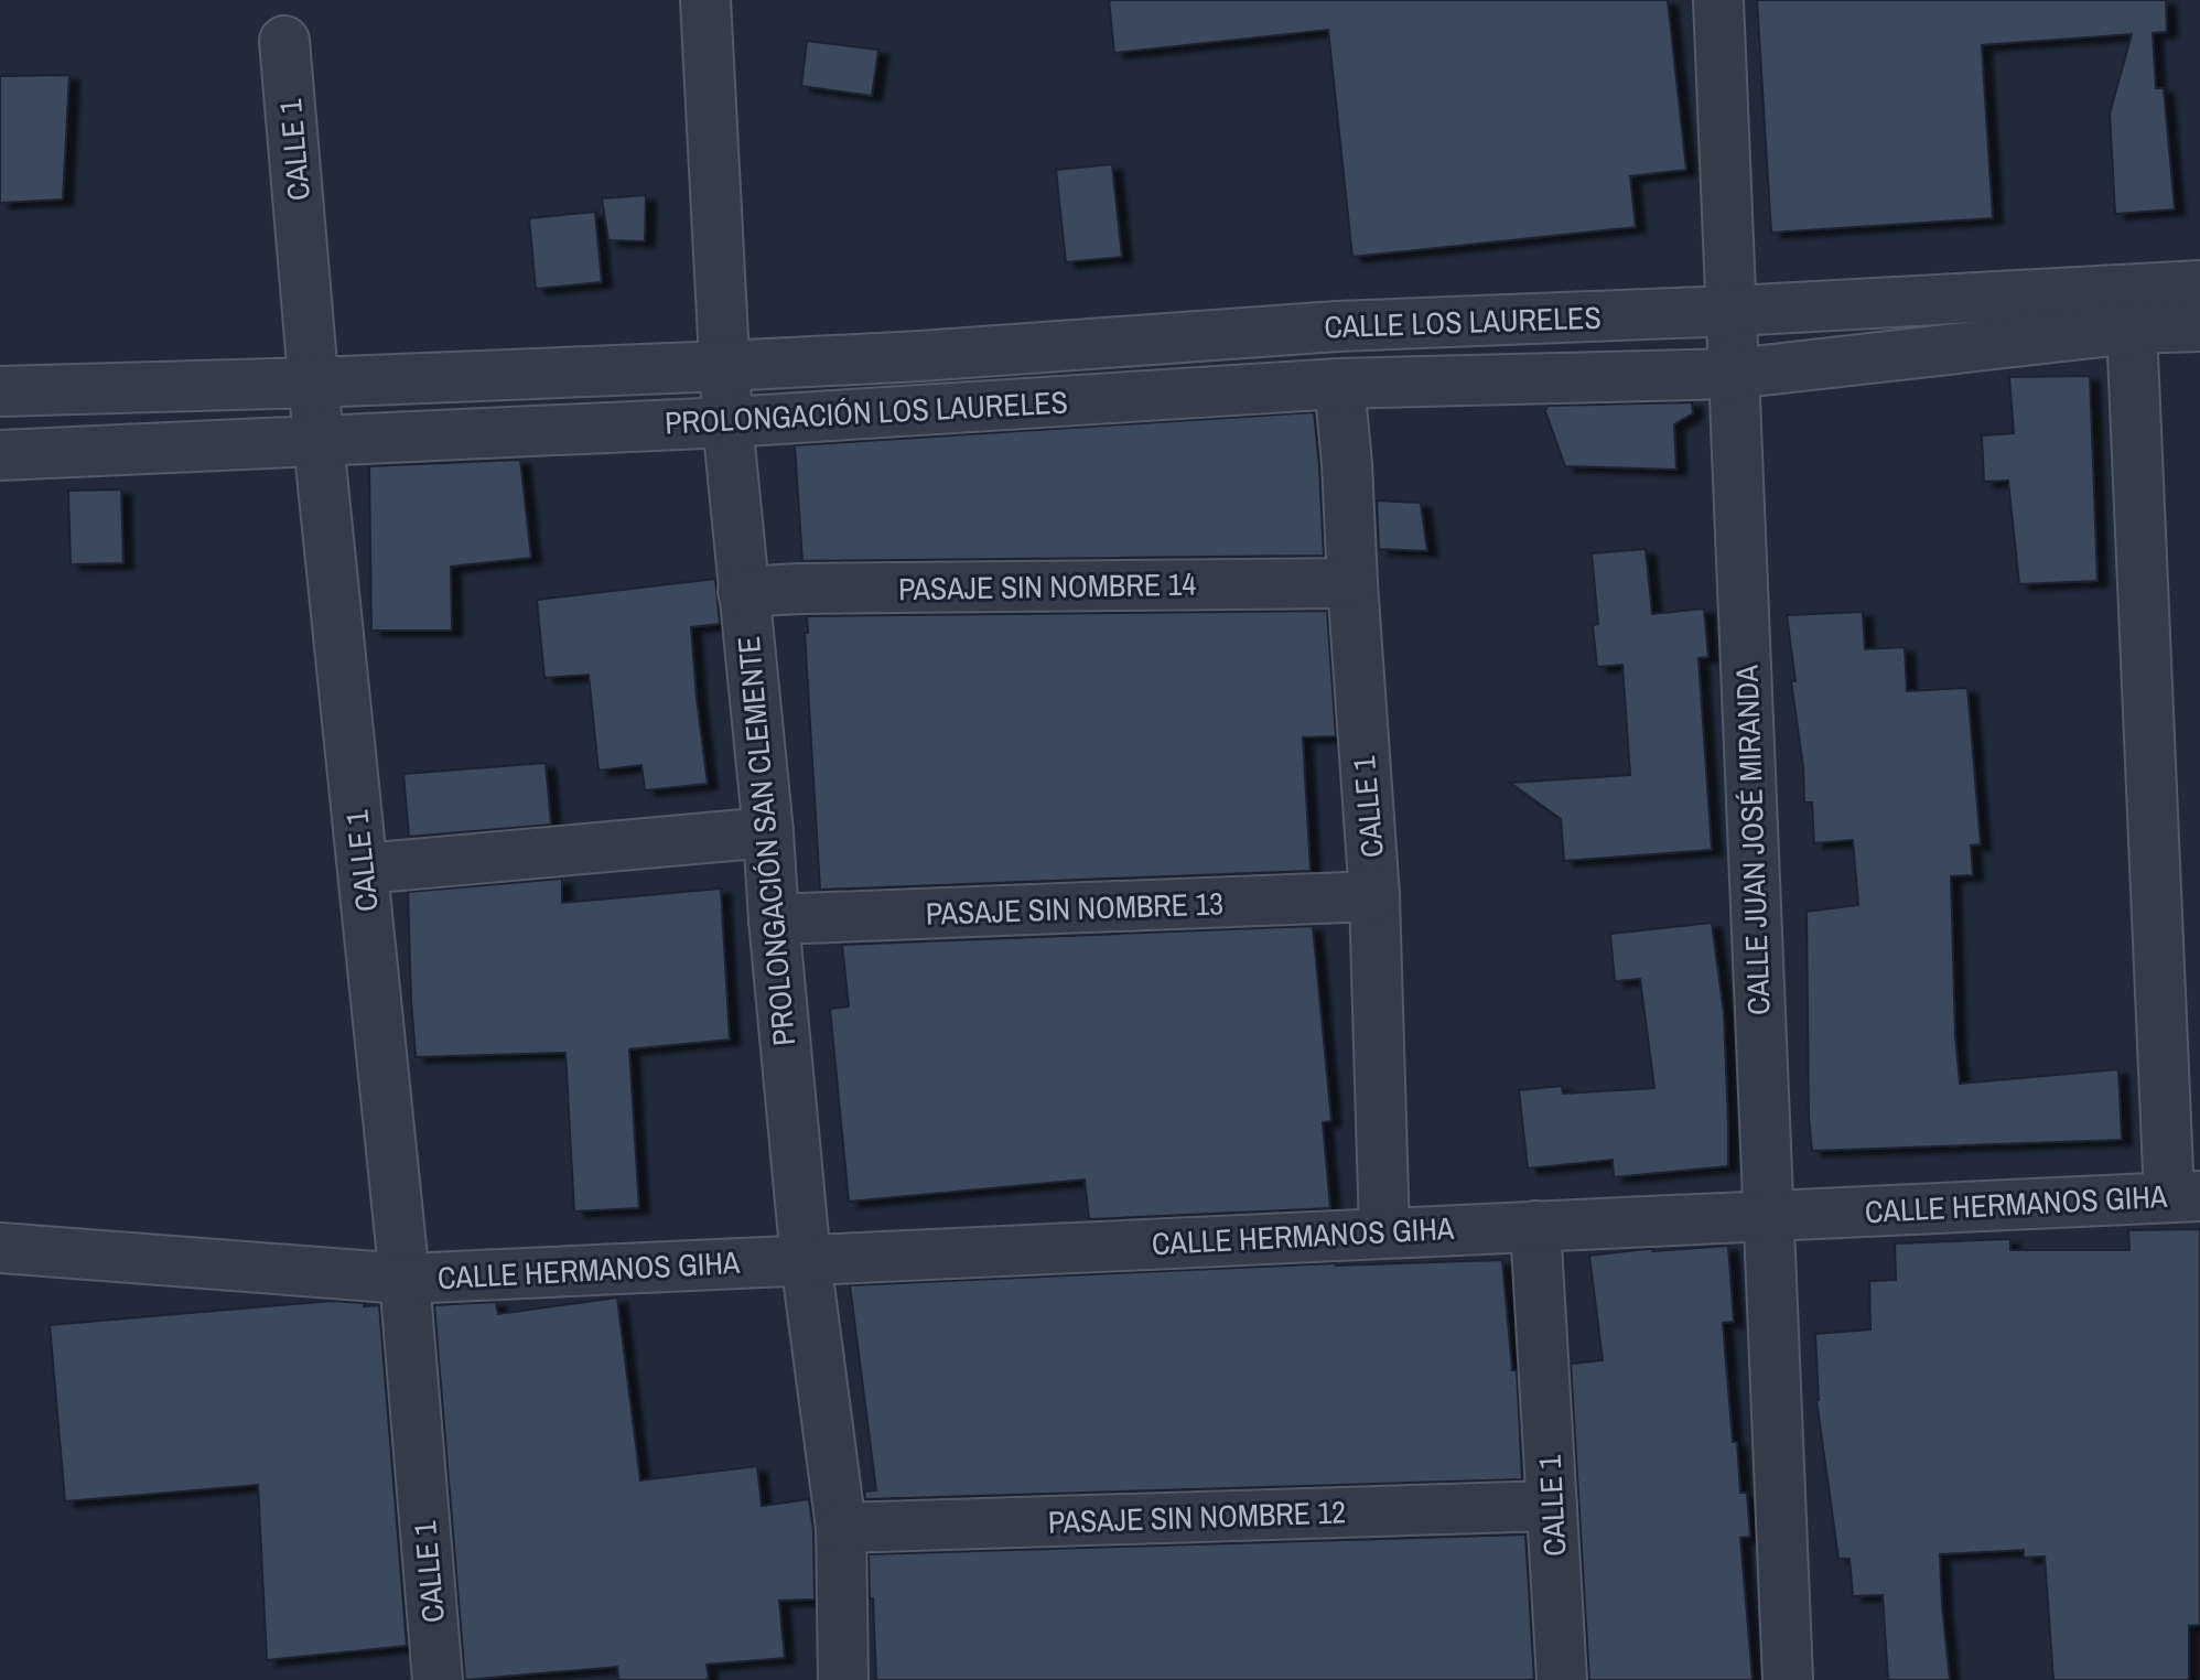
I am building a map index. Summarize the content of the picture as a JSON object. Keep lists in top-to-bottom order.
{
  "streets": {
    "street": [
      "CALLE 1",
      "CALLE LOS LAURELES",
      "PROLONGACIÓN LOS LAURELES",
      "PASAJE SIN NOMBRE 14",
      "CALLE JUAN JOSÉ MIRANDA",
      "PROLONGACIÓN SAN CLEMENTE",
      "PASAJE SIN NOMBRE 13",
      "CALLE HERMANOS GIHA",
      "PASAJE SIN NOMBRE 12"
    ]
  },
  "crossings": [
    ["CALLE 1", "PROLONGACIÓN LOS LAURELES"],
    ["CALLE 1", "PASAJE SIN NOMBRE 14"],
    ["CALLE 1", "PASAJE SIN NOMBRE 13"],
    ["CALLE 1", "CALLE HERMANOS GIHA"],
    ["CALLE 1", "PASAJE SIN NOMBRE 12"],
    ["CALLE LOS LAURELES", "PROLONGACIÓN LOS LAURELES"],
    ["CALLE LOS LAURELES", "CALLE JUAN JOSÉ MIRANDA"],
    ["CALLE LOS LAURELES", "PROLONGACIÓN SAN CLEMENTE"],
    ["PROLONGACIÓN LOS LAURELES", "CALLE JUAN JOSÉ MIRANDA"],
    ["PROLONGACIÓN LOS LAURELES", "PROLONGACIÓN SAN CLEMENTE"],
    ["PASAJE SIN NOMBRE 14", "PROLONGACIÓN SAN CLEMENTE"],
    ["CALLE JUAN JOSÉ MIRANDA", "CALLE HERMANOS GIHA"],
    ["PROLONGACIÓN SAN CLEMENTE", "PASAJE SIN NOMBRE 13"],
    ["PROLONGACIÓN SAN CLEMENTE", "CALLE HERMANOS GIHA"],
    ["PROLONGACIÓN SAN CLEMENTE", "PASAJE SIN NOMBRE 12"]
  ]
}
